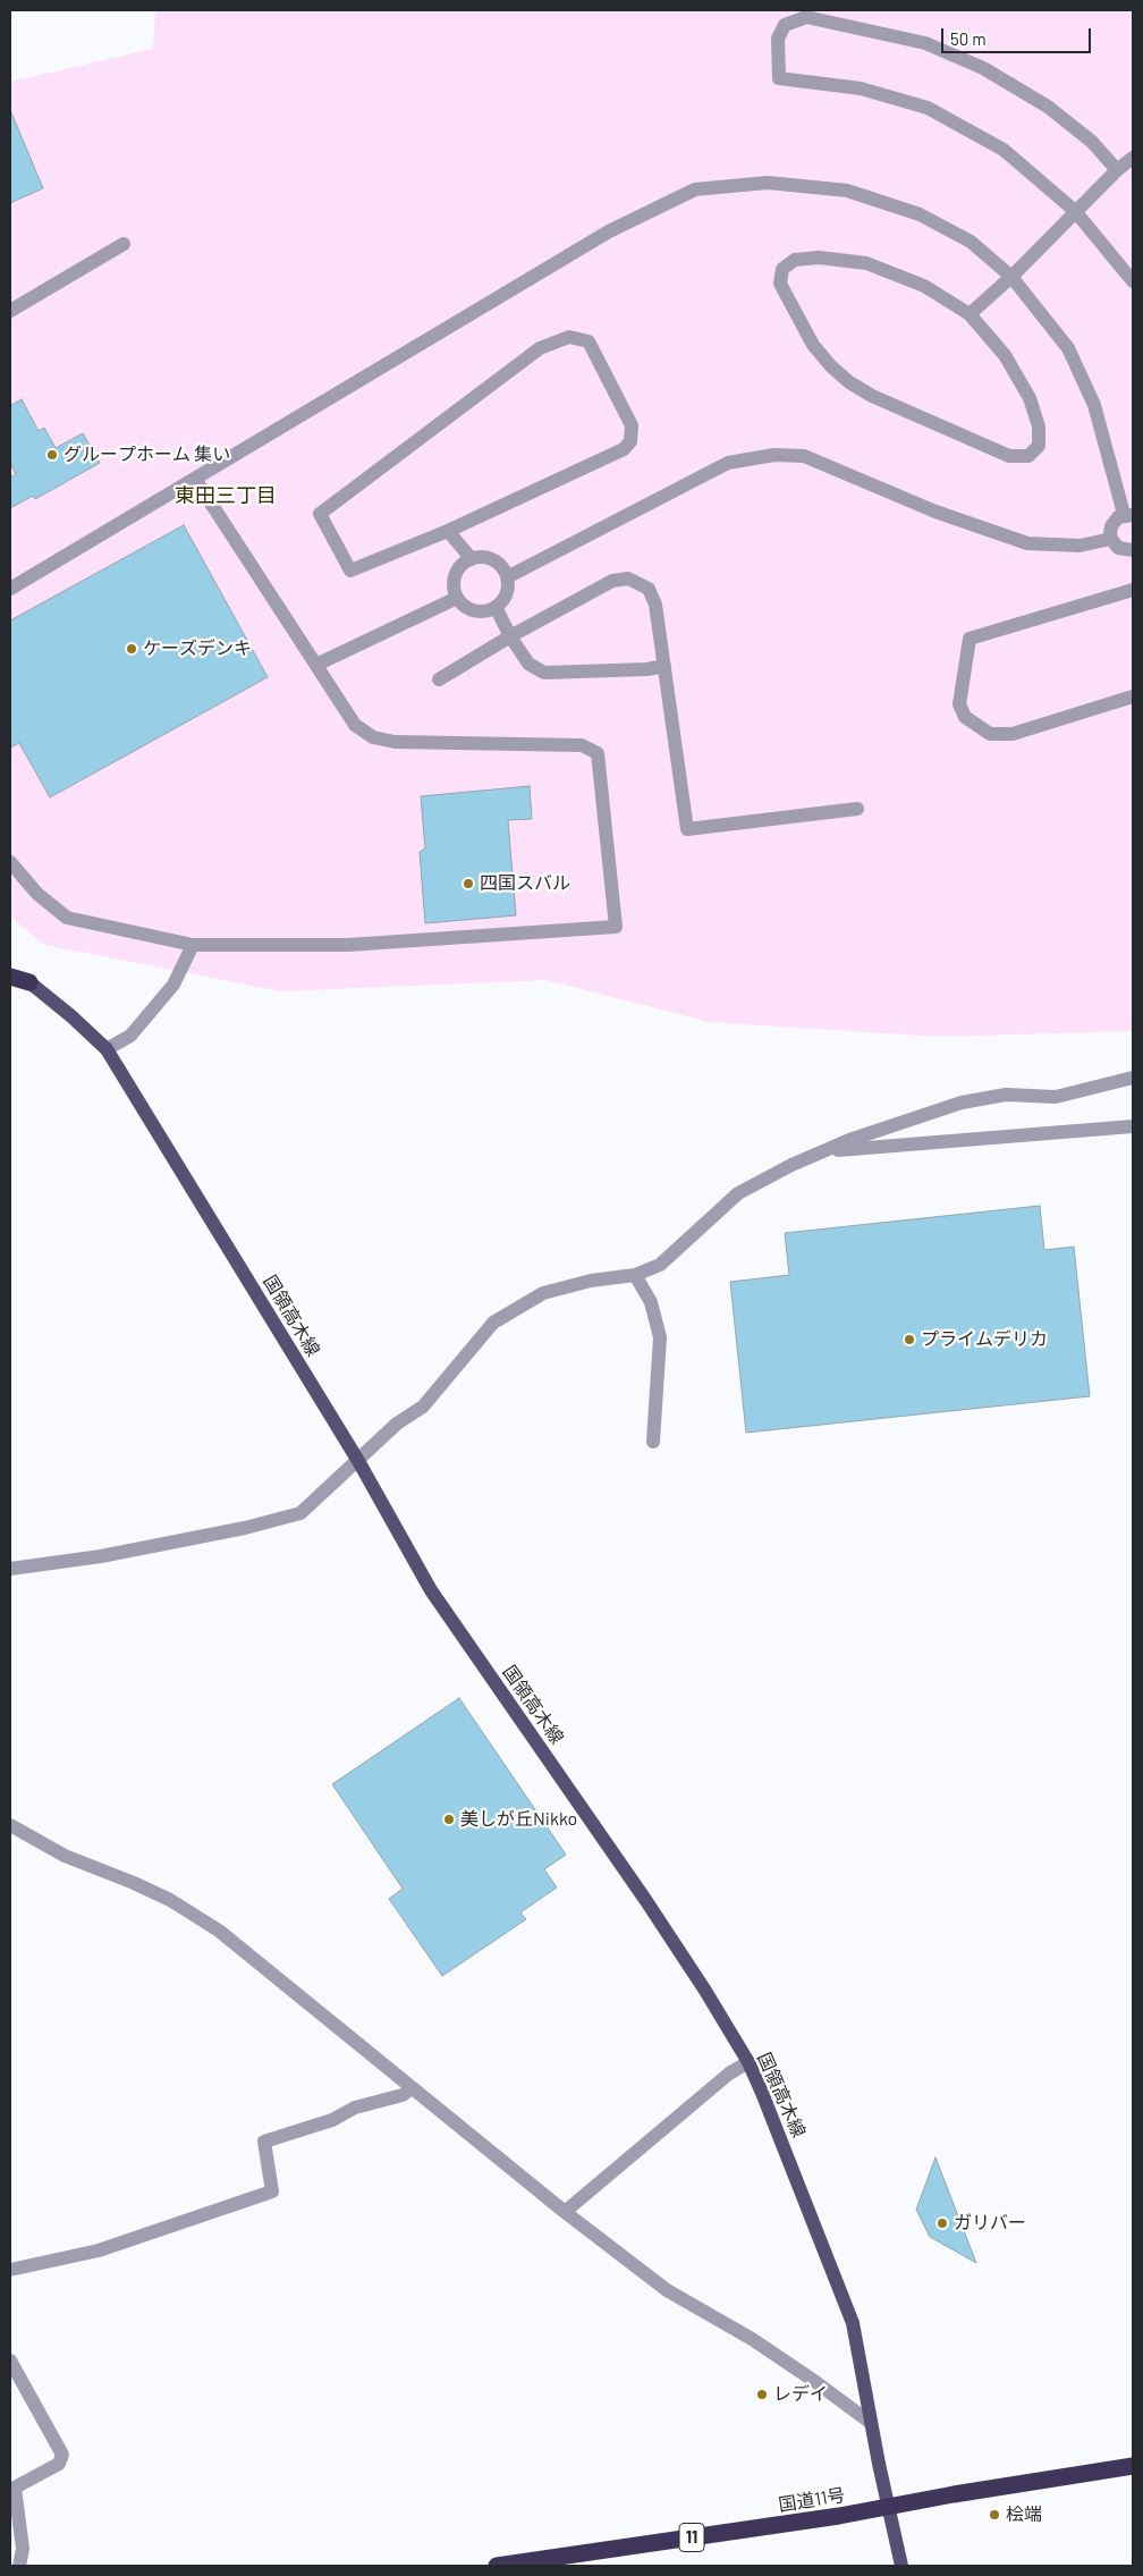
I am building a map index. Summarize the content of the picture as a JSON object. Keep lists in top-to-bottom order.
{
  "streets": {
    "highway": ["国道11号", "11"],
    "main road": ["国領高木線"]
  },
  "crossings": [
    ["国領高木線", "国道11号"]
  ],
  "districts": ["東田三丁目"],
  "places": [
    "グループホーム 集い",
    "ケーズデンキ",
    "四国スバル",
    "プライムデリカ",
    "美しが丘Nikko",
    "ガリバー",
    "レデイ",
    "桧端"
  ],
  "scale_bar": "50 m"
}
